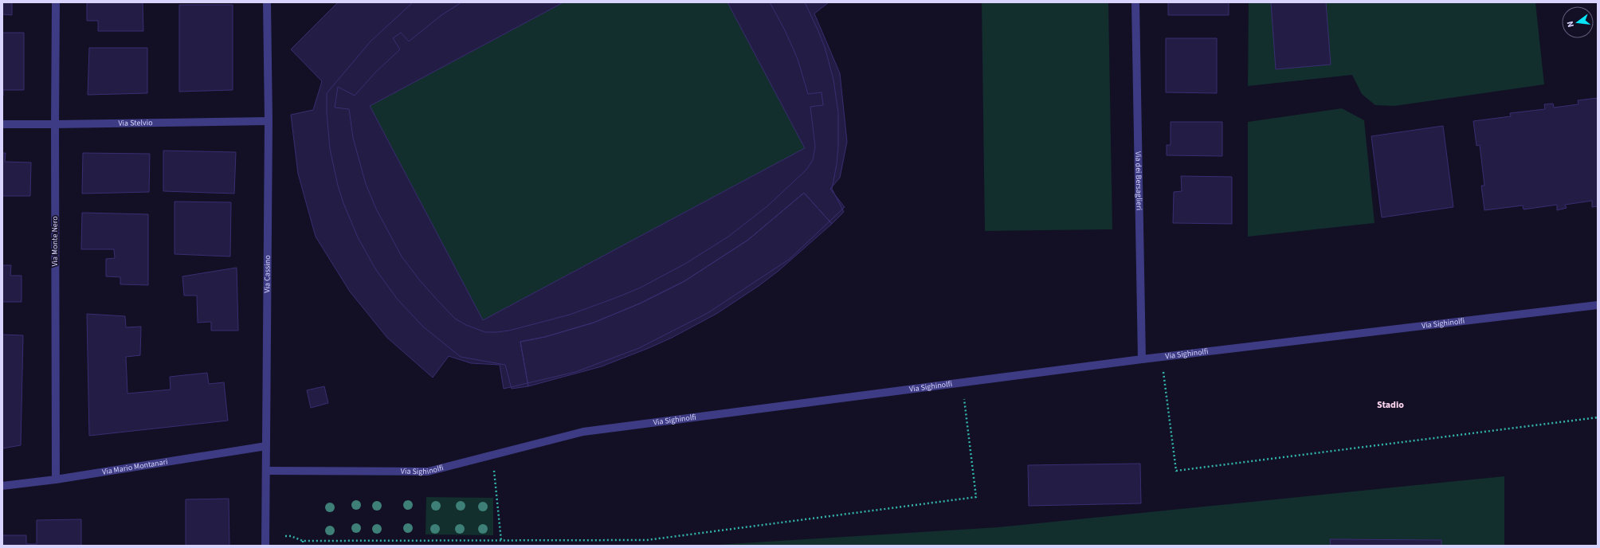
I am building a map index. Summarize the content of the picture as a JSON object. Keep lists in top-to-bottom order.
{
  "streets": {
    "street": [
      "Via Stelvio",
      "Via dei Bersaglieri",
      "Via Monte Nero",
      "Via Cassino",
      "Via Sighinolfi",
      "Via Mario Montanari"
    ]
  },
  "crossings": [
    ["Via Stelvio", "Via Monte Nero"],
    ["Via Stelvio", "Via Cassino"],
    ["Via dei Bersaglieri", "Via Sighinolfi"],
    ["Via Monte Nero", "Via Mario Montanari"],
    ["Via Cassino", "Via Sighinolfi"],
    ["Via Cassino", "Via Mario Montanari"]
  ],
  "districts": ["Stadio"],
  "north": "left"
}
